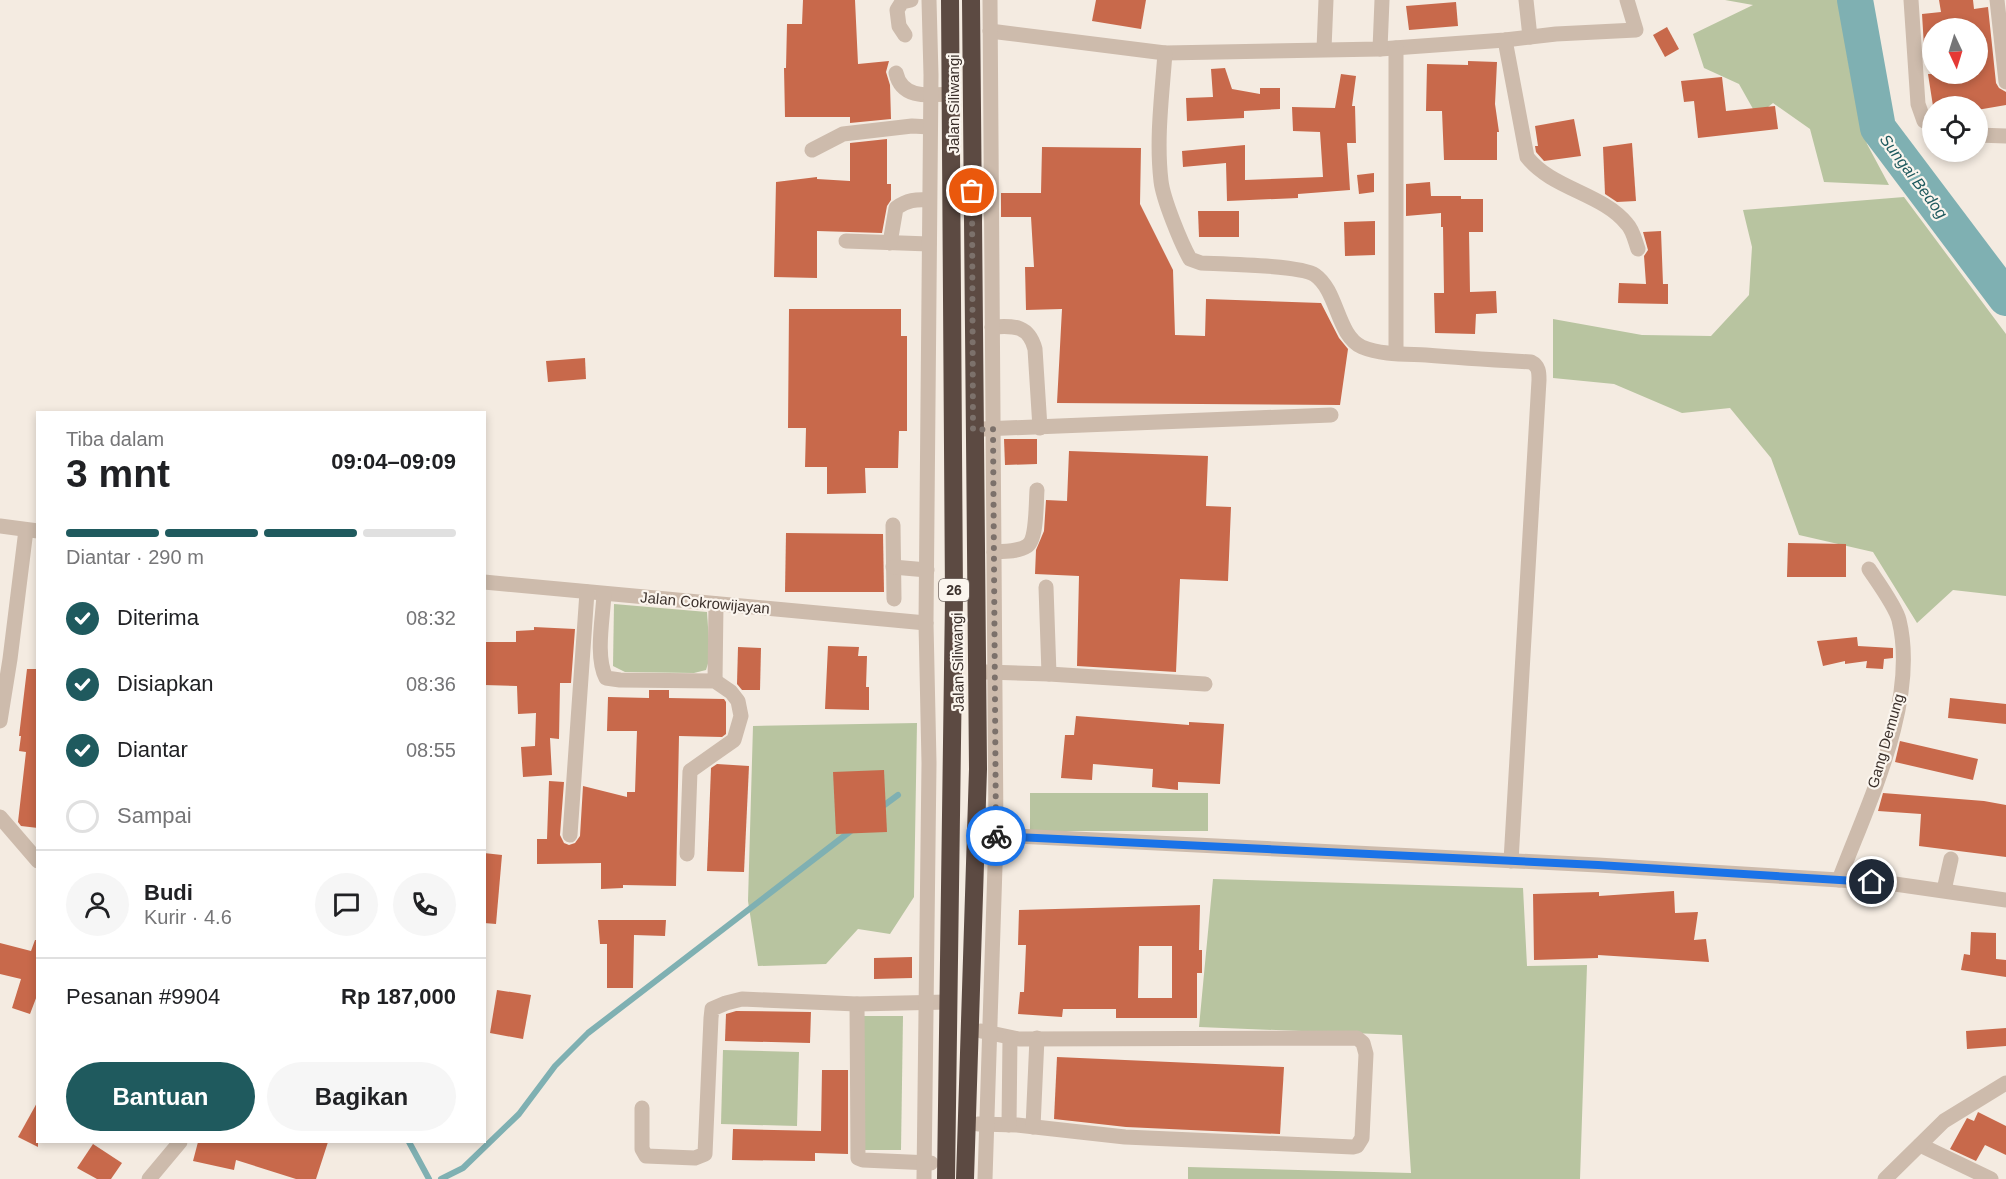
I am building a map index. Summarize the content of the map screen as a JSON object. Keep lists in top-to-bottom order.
{
  "streets": {
    "highway": ["Jalan Siliwangi", "26"],
    "street": ["Jalan Cokrowijayan", "Gang Demung"]
  },
  "water": ["Sungai Bedog"],
  "north": "bottom",
  "page": {
    "heading": ["3 mnt", "Tiba dalam", "09:04–09:09"],
    "panel": [
      "Budi",
      "Kurir · 4.6",
      "Pesanan #9904",
      "Rp 187,000"
    ],
    "bar": "Diantar · 290 m",
    "list": [
      ["Diterima", "08:32"],
      ["Disiapkan", "08:36"],
      ["Diantar", "08:55"],
      "Sampai"
    ],
    "buttons": ["Bantuan", "Bagikan"]
  }
}
